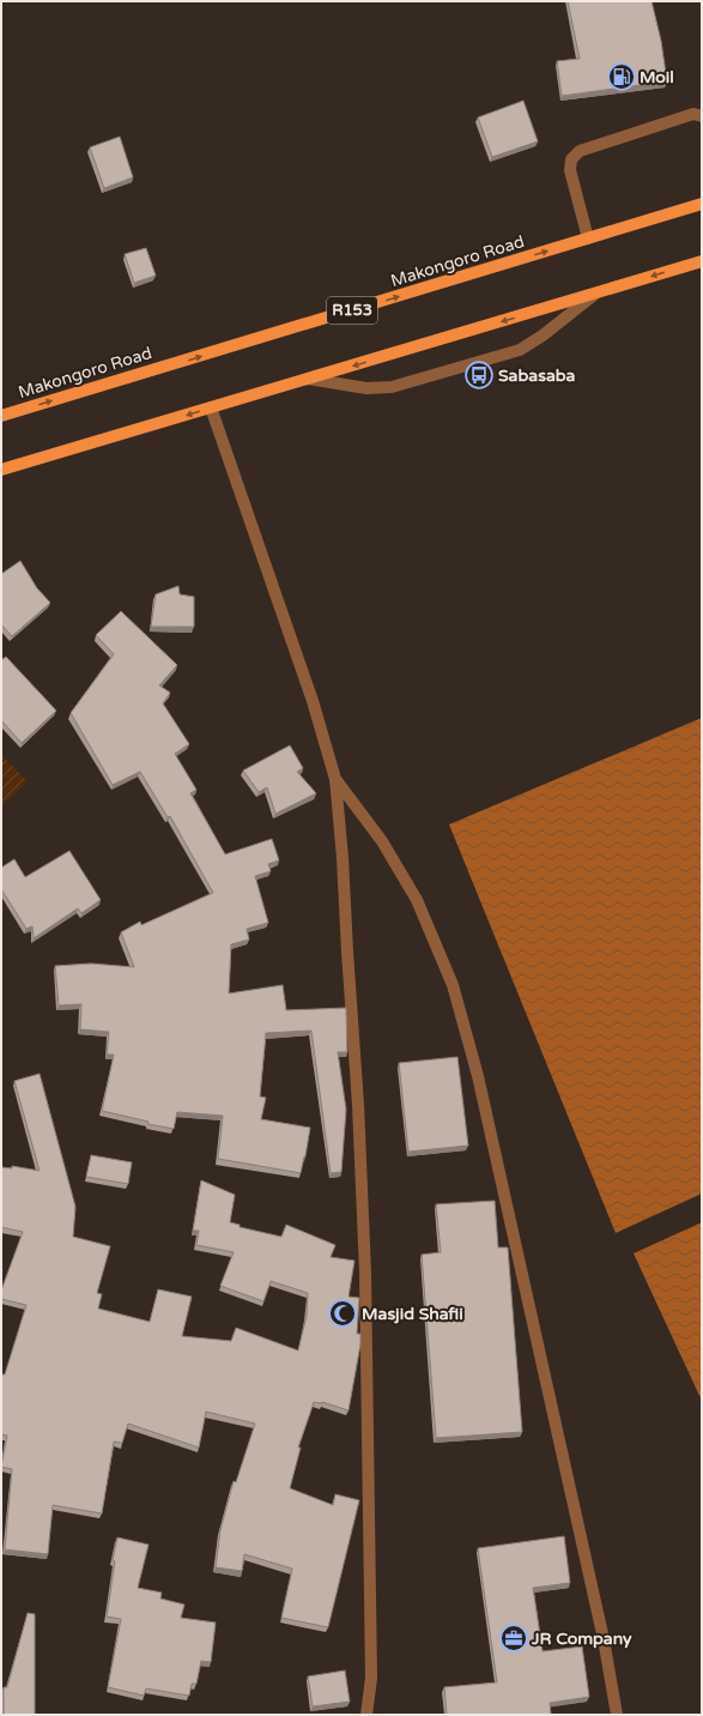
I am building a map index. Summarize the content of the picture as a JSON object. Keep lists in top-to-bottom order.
{
  "streets": {
    "main road": ["Makongoro Road", "R153"]
  },
  "places": {
    "fuel station": ["Moil"],
    "bus stop": ["Sabasaba"],
    "mosque": ["Masjid Shafii"],
    "office": ["JR Company"]
  }
}
